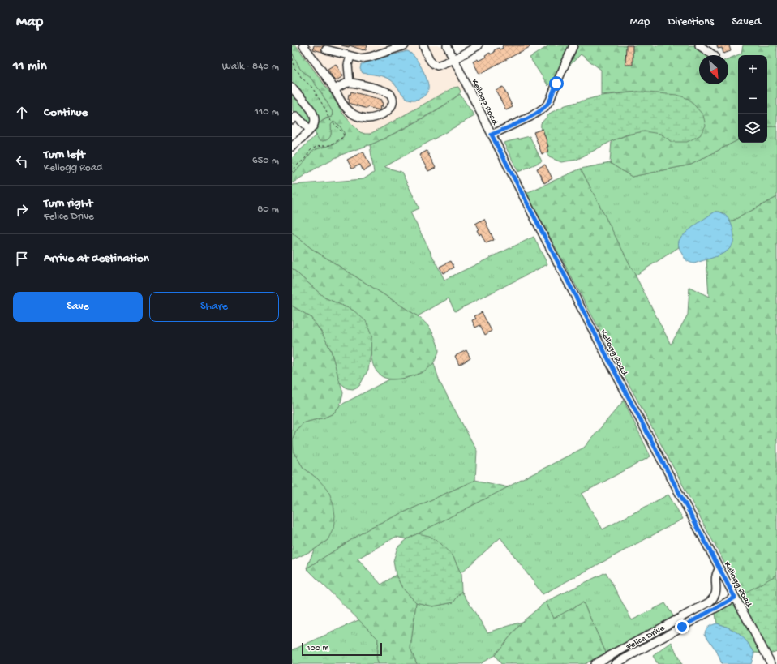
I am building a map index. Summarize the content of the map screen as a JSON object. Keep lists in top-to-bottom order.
{
  "streets": {
    "street": ["Kellogg Road", "Felice Drive"]
  },
  "crossings": [
    ["Kellogg Road", "Felice Drive"]
  ],
  "scale_bar": "100 m",
  "north": "bottom right",
  "page": {
    "header": "Map",
    "nav": ["Map", "Directions", "Saved"],
    "heading": ["11 min", "Walk · 840 m"],
    "map_buttons": ["+", "−"],
    "list": [
      ["Continue", "110 m"],
      ["Turn left", "Kellogg Road", "650 m"],
      ["Turn right", "Felice Drive", "80 m"],
      "Arrive at destination"
    ],
    "buttons": ["Save", "Share"],
    "scale": "100 m"
  }
}
